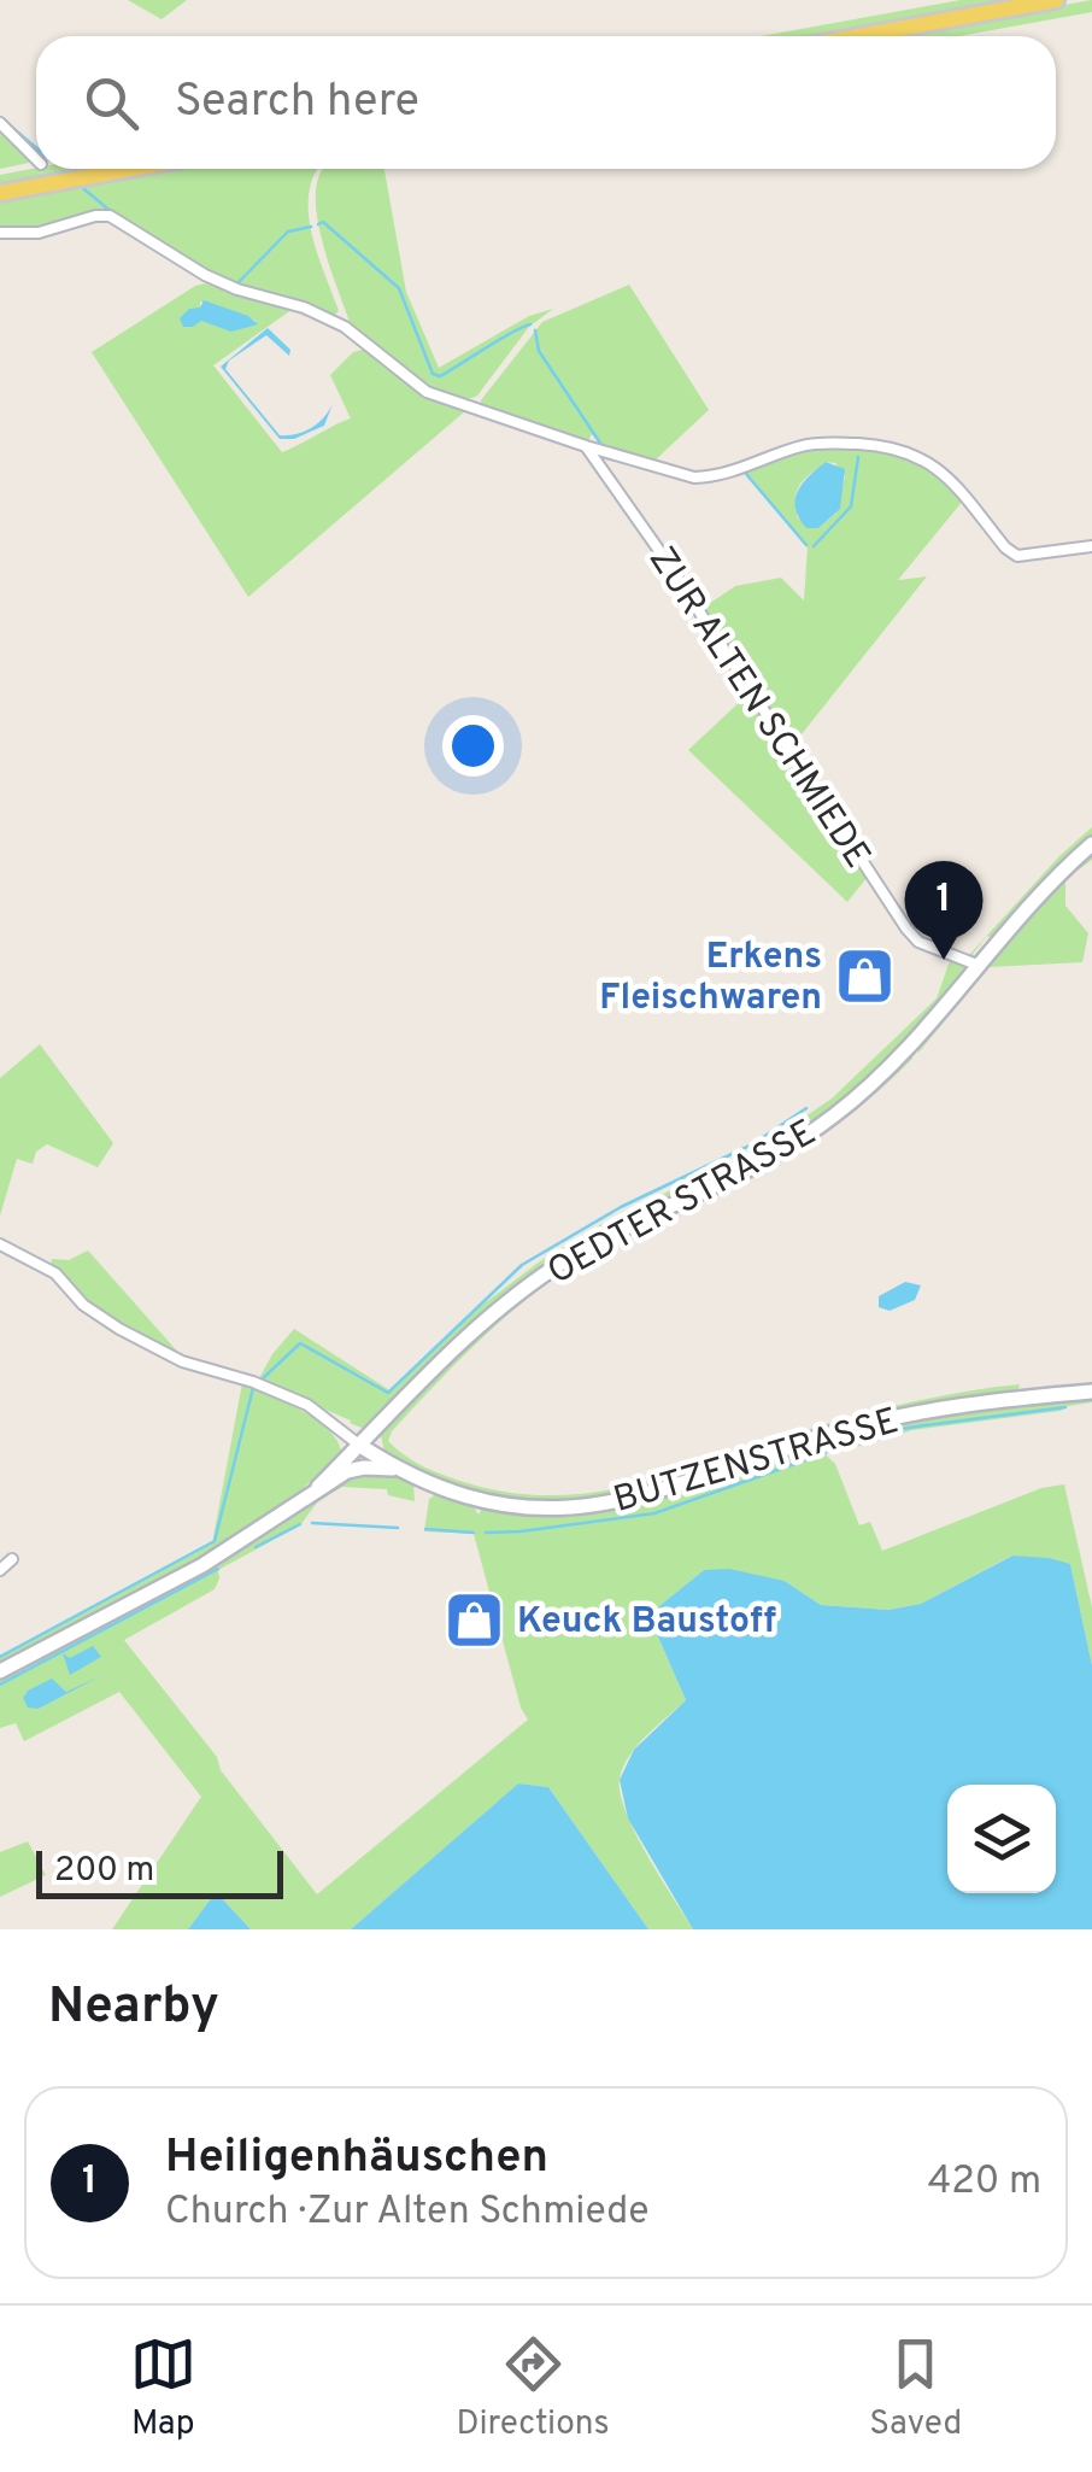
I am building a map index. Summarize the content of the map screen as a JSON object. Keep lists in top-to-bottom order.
{
  "streets": {
    "main road": ["OEDTER STRASSE", "BUTZENSTRASSE"],
    "street": ["ZUR ALTEN SCHMIEDE"]
  },
  "crossings": [
    ["ZUR ALTEN SCHMIEDE", "OEDTER STRASSE"],
    ["OEDTER STRASSE", "BUTZENSTRASSE"]
  ],
  "places": {
    "shop": ["Erkens Fleischwaren", "Keuck Baustoff"]
  },
  "scale_bar": "200 m",
  "page": {
    "search": "Search here",
    "pins": "1",
    "scale": "200 m",
    "heading": "Nearby",
    "list": [
      {
        "mark": "1",
        "name": "Heiligenhäuschen",
        "note": "Church · Zur Alten Schmiede",
        "value": "420 m"
      }
    ],
    "nav": ["Map", "Directions", "Saved"]
  }
}
